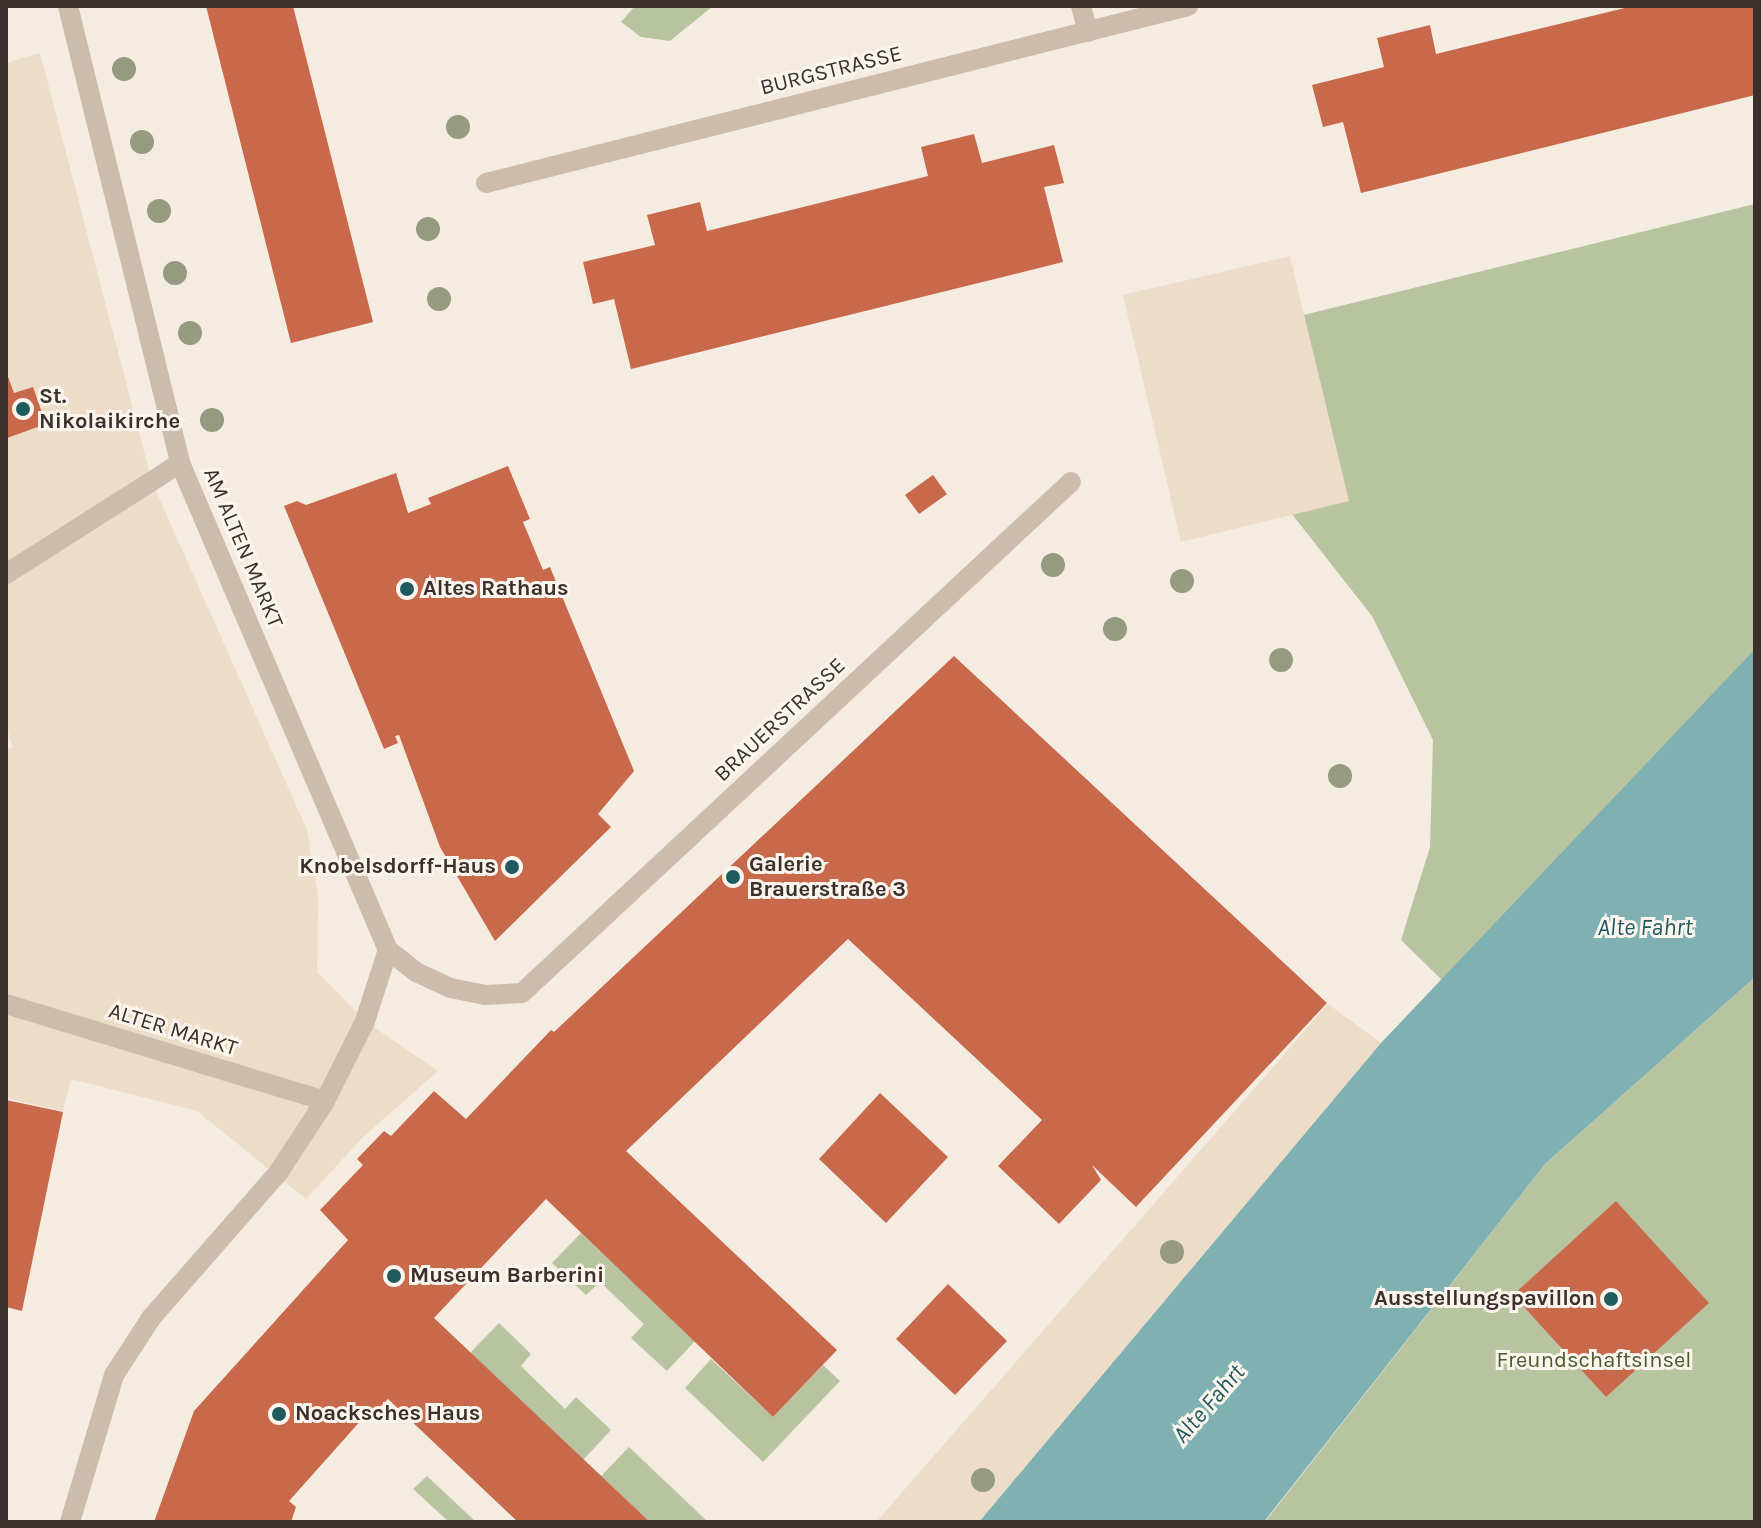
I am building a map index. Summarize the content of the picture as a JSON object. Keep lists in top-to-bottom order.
{
  "streets": {
    "street": [
      "BURGSTRASSE",
      "AM ALTEN MARKT",
      "BRAUERSTRASSE",
      "ALTER MARKT"
    ]
  },
  "crossings": [
    ["AM ALTEN MARKT", "BRAUERSTRASSE"]
  ],
  "water": ["Alte Fahrt"],
  "parks": ["Freundschaftsinsel"],
  "places": [
    "St. Nikolaikirche",
    "Altes Rathaus",
    "Knobelsdorff-Haus",
    "Galerie Brauerstraße 3",
    "Museum Barberini",
    "Ausstellungspavillon",
    "Noacksches Haus"
  ]
}
